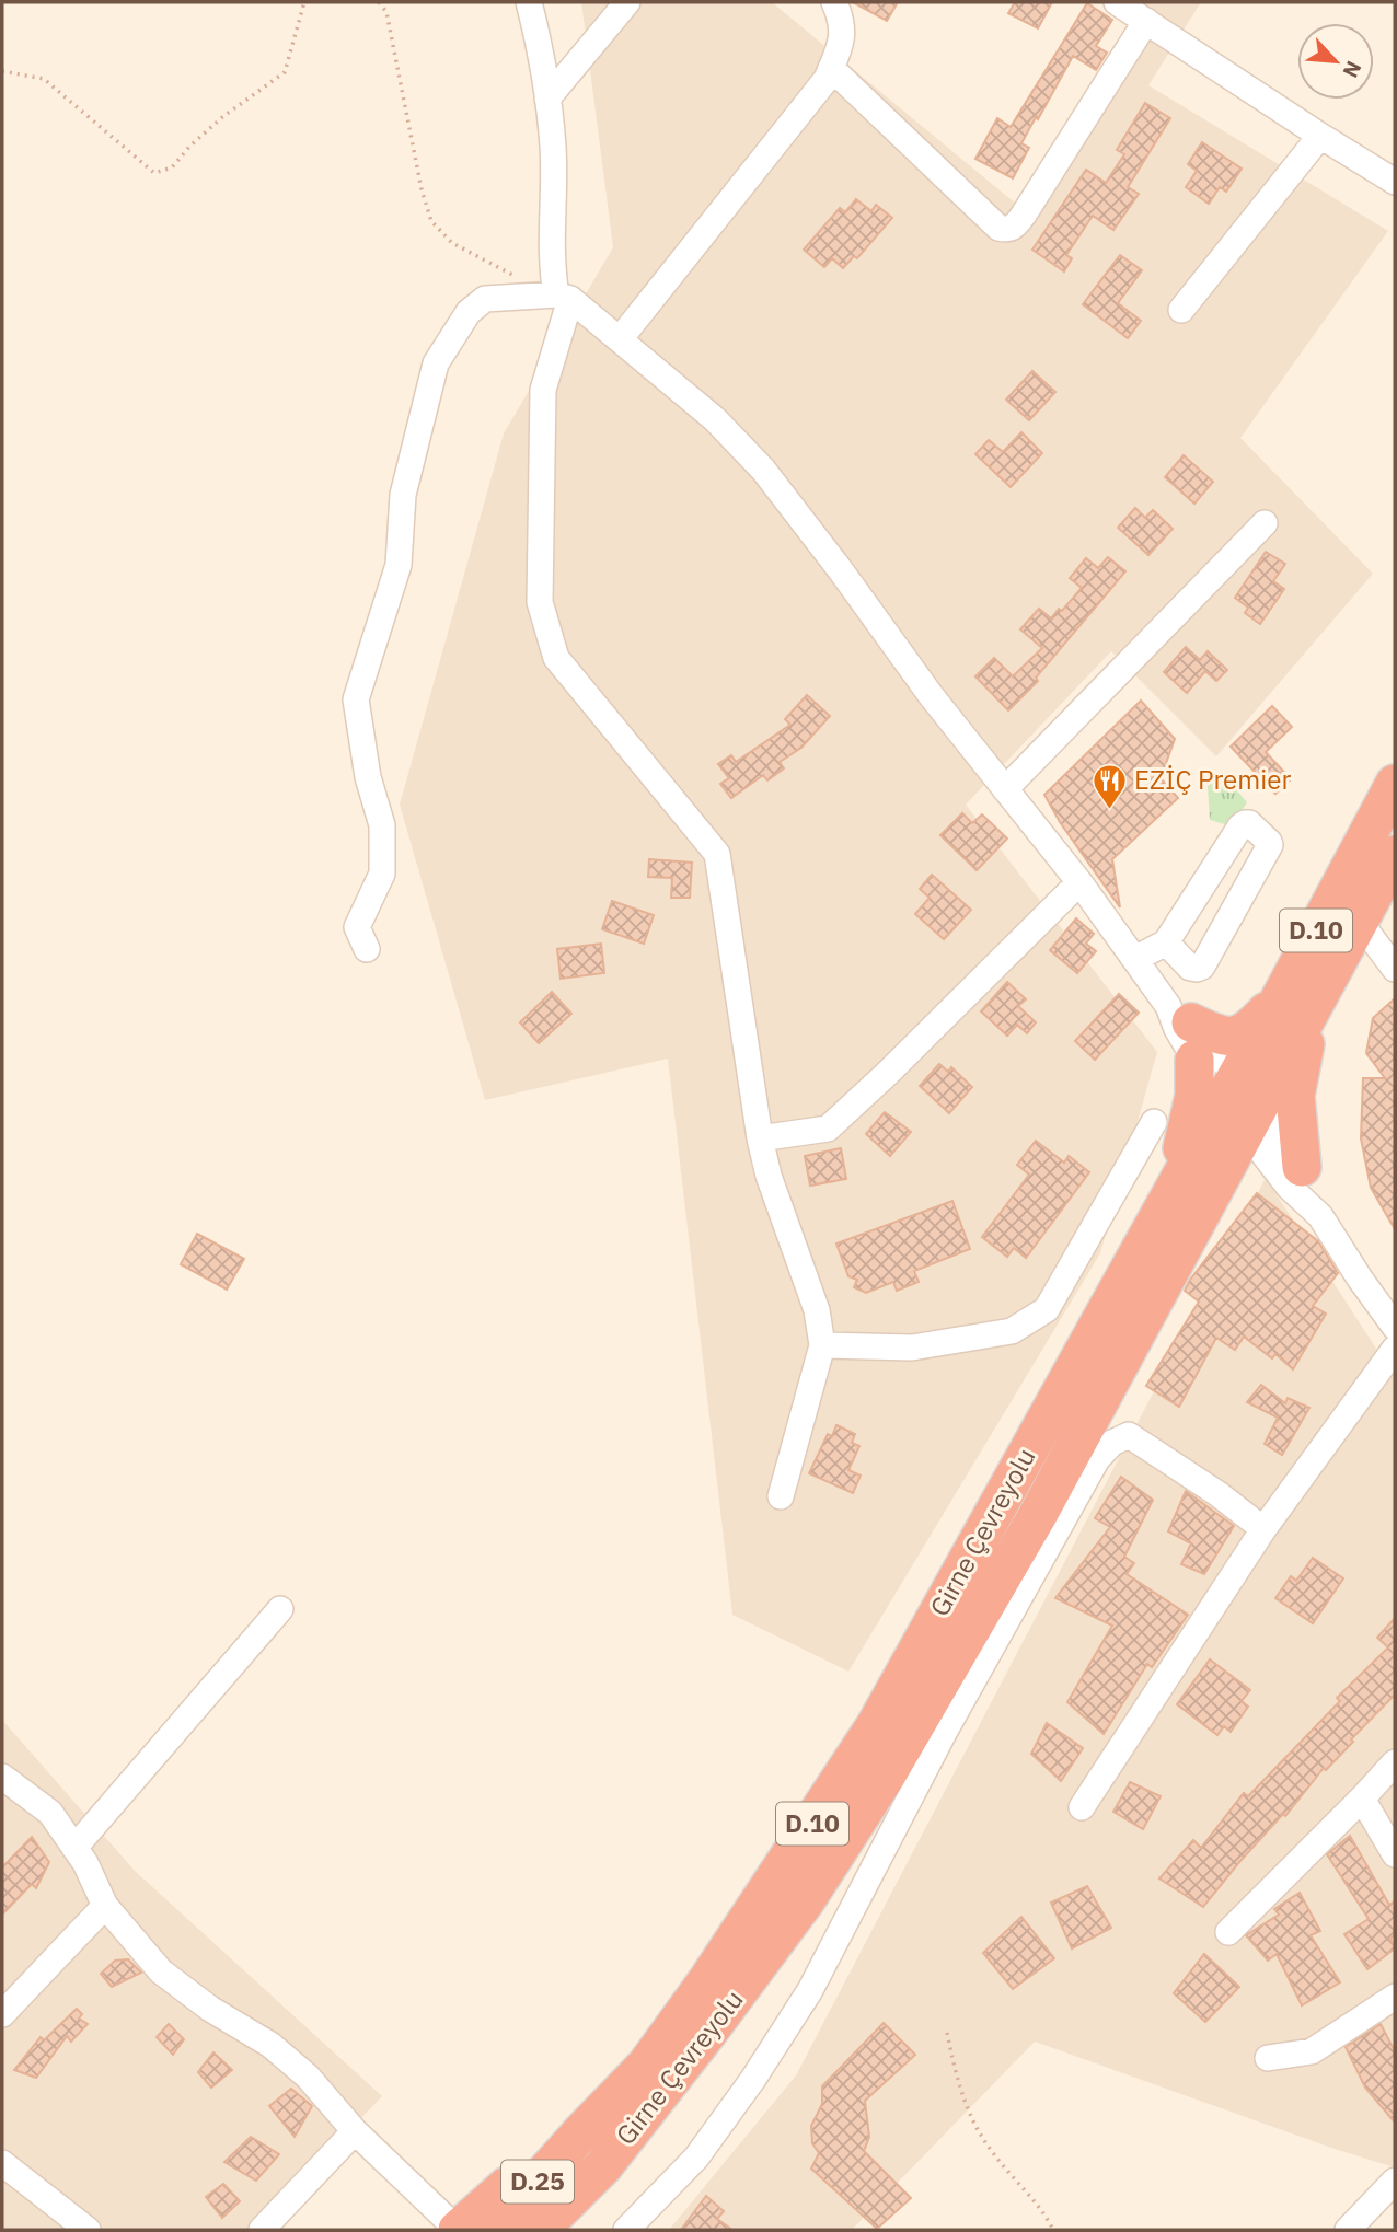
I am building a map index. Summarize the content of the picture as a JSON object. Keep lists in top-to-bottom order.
{
  "streets": {
    "highway": ["D.10", "Girne Çevreyolu", "D.25"]
  },
  "crossings": [
    ["D.10", "Girne Çevreyolu"]
  ],
  "places": {
    "restaurant": ["EZİÇ Premier"]
  },
  "north": "bottom right"
}
